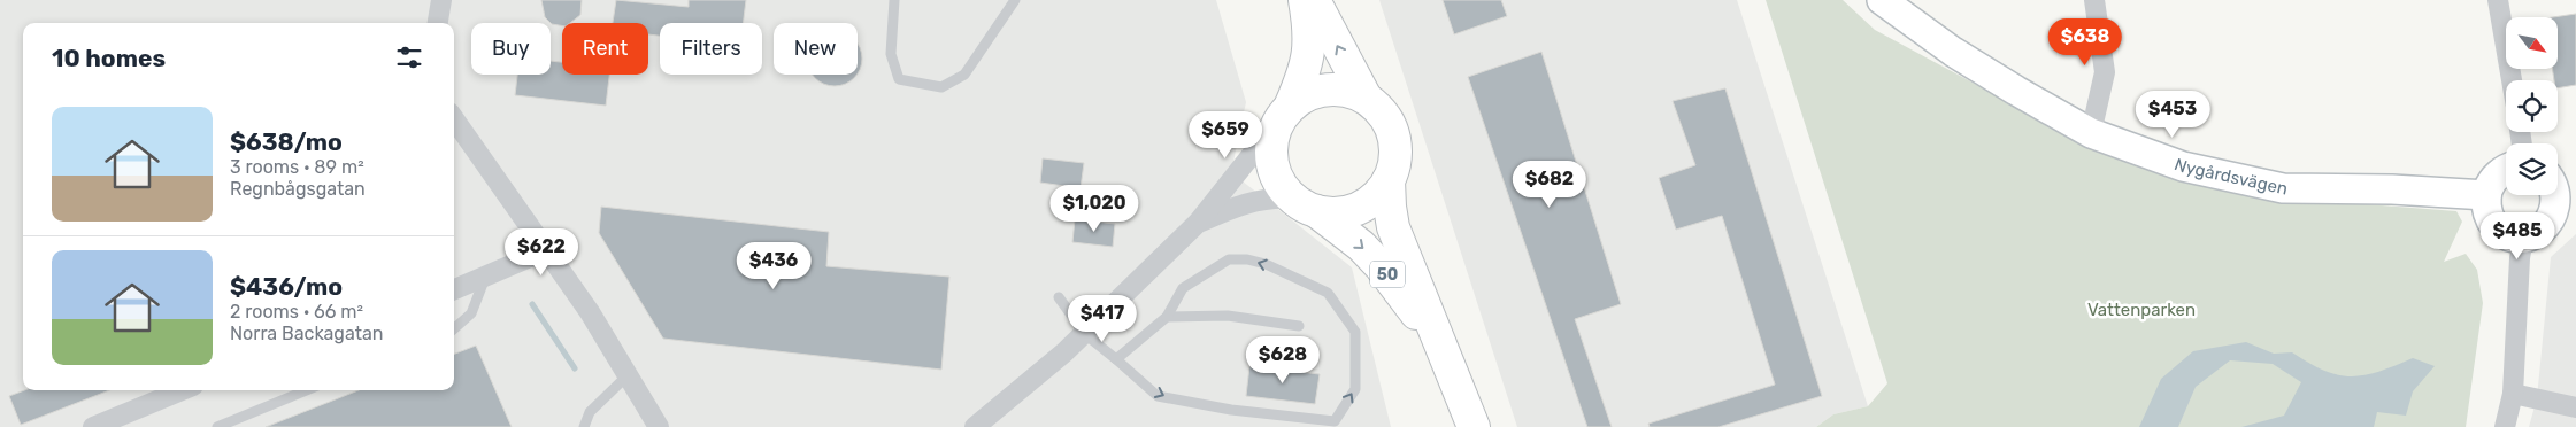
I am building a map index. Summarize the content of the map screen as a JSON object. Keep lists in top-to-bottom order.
{
  "streets": {
    "highway": ["50"],
    "street": ["Nygårdsvägen"]
  },
  "parks": ["Vattenparken"],
  "north": "bottom right",
  "page": {
    "price": [
      "$638",
      "$453",
      "$659",
      "$682",
      "$1,020",
      "$485",
      "$622",
      "$436",
      "$417",
      "$628"
    ],
    "chip": [
      "Buy",
      "Rent",
      "Filters",
      "New"
    ],
    "heading": "10 homes",
    "list": [
      {
        "name": "$638/mo",
        "note": "3 rooms · 89 m² · Regnbågsgatan"
      },
      {
        "name": "$436/mo",
        "note": "2 rooms · 66 m² · Norra Backagatan"
      }
    ]
  }
}
